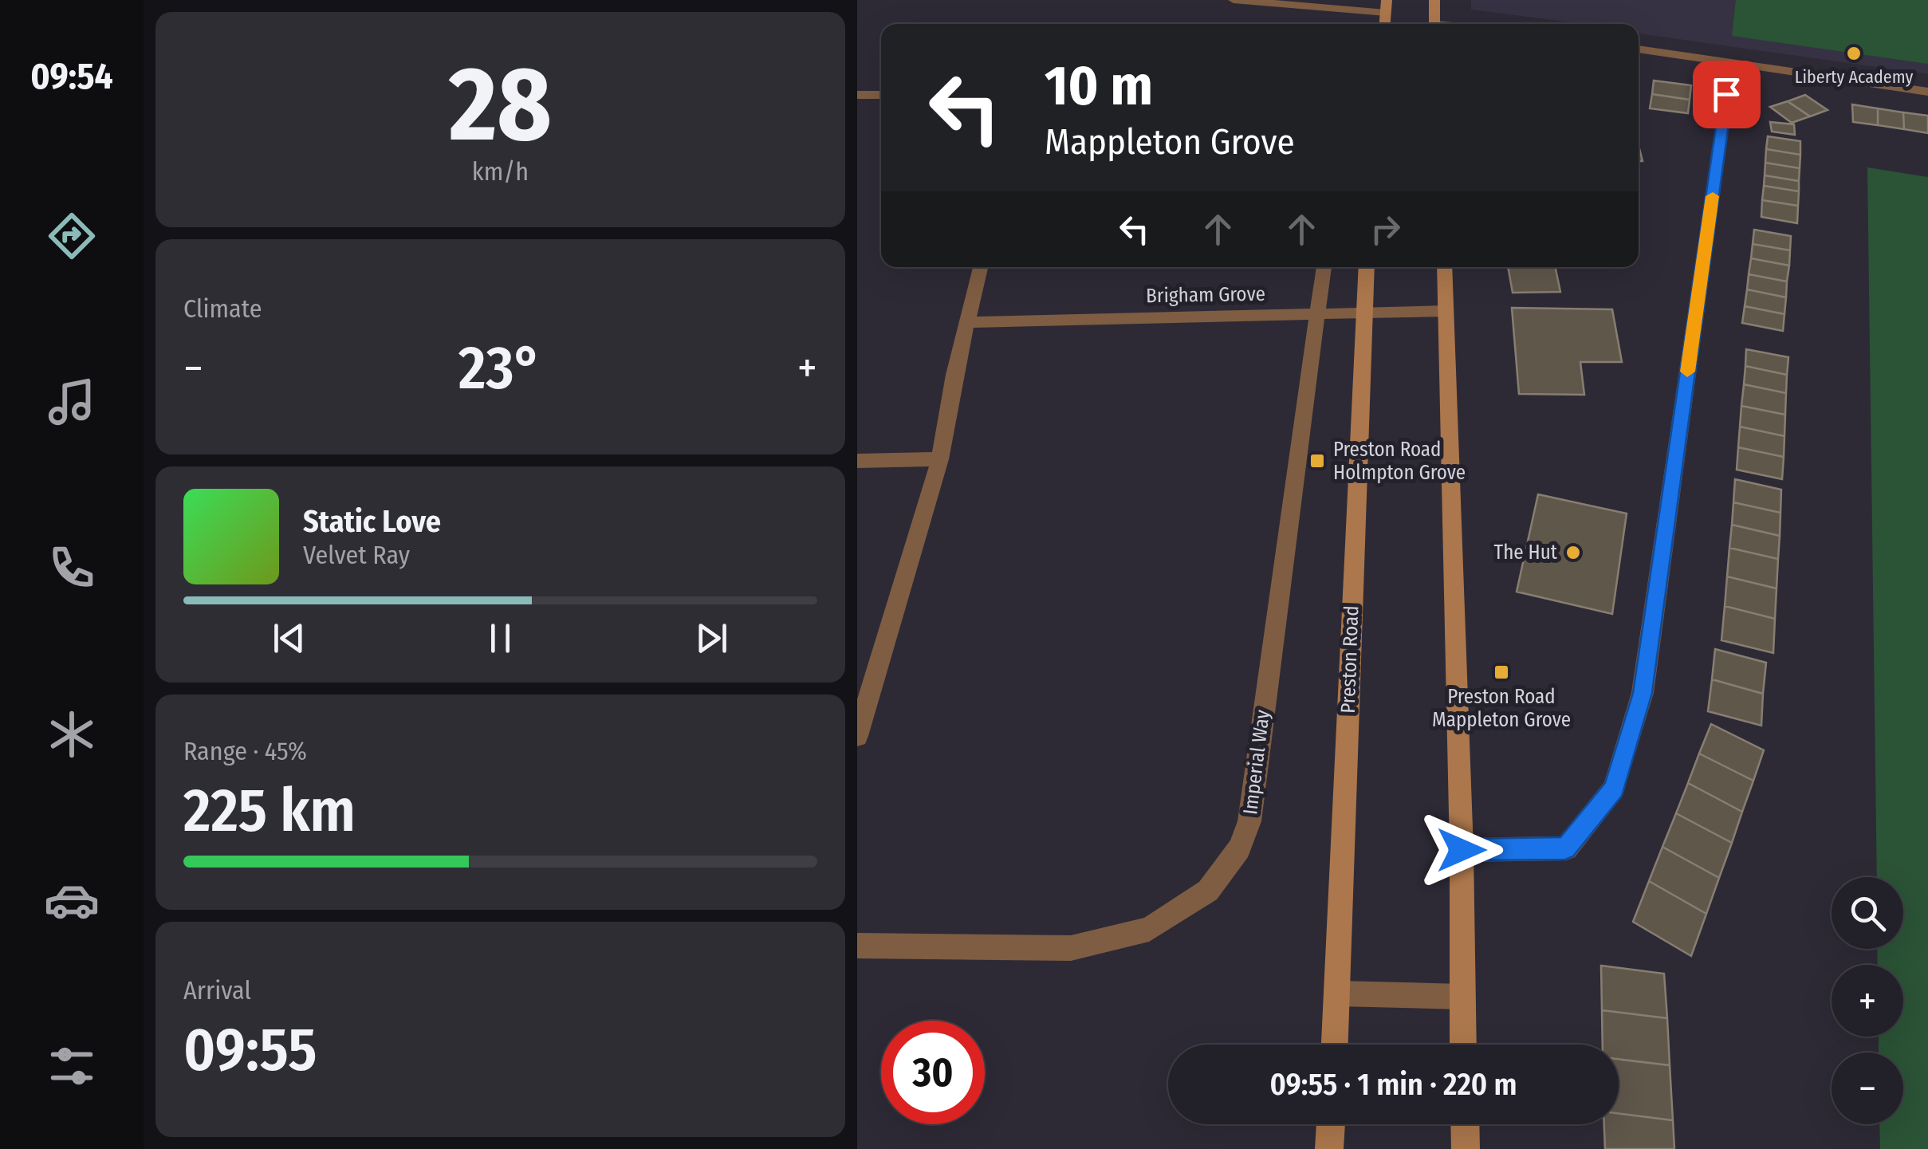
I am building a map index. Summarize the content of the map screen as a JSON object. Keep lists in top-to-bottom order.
{
  "streets": {
    "street": ["Brigham Grove", "Preston Road", "Imperial Way"]
  },
  "crossings": [
    ["Brigham Grove", "Preston Road"],
    ["Brigham Grove", "Imperial Way"]
  ],
  "places": {
    "other": ["Liberty Academy", "The Hut"],
    "transit": ["Preston Road Holmpton Grove", "Preston Road Mappleton Grove"]
  },
  "page": {
    "tabs": "09:54",
    "tile": [
      ["28", "km/h"],
      "Climate",
      ["Range · 45%", "225 km"],
      ["Arrival", "09:55"]
    ],
    "turn": ["10 m", "Mappleton Grove"],
    "heat": ["−", "23°", "+"],
    "song": ["Static Love", "Velvet Ray"],
    "map_buttons": ["+", "−"],
    "limit": "30",
    "trip": "09:55 · 1 min · 220 m"
  }
}
